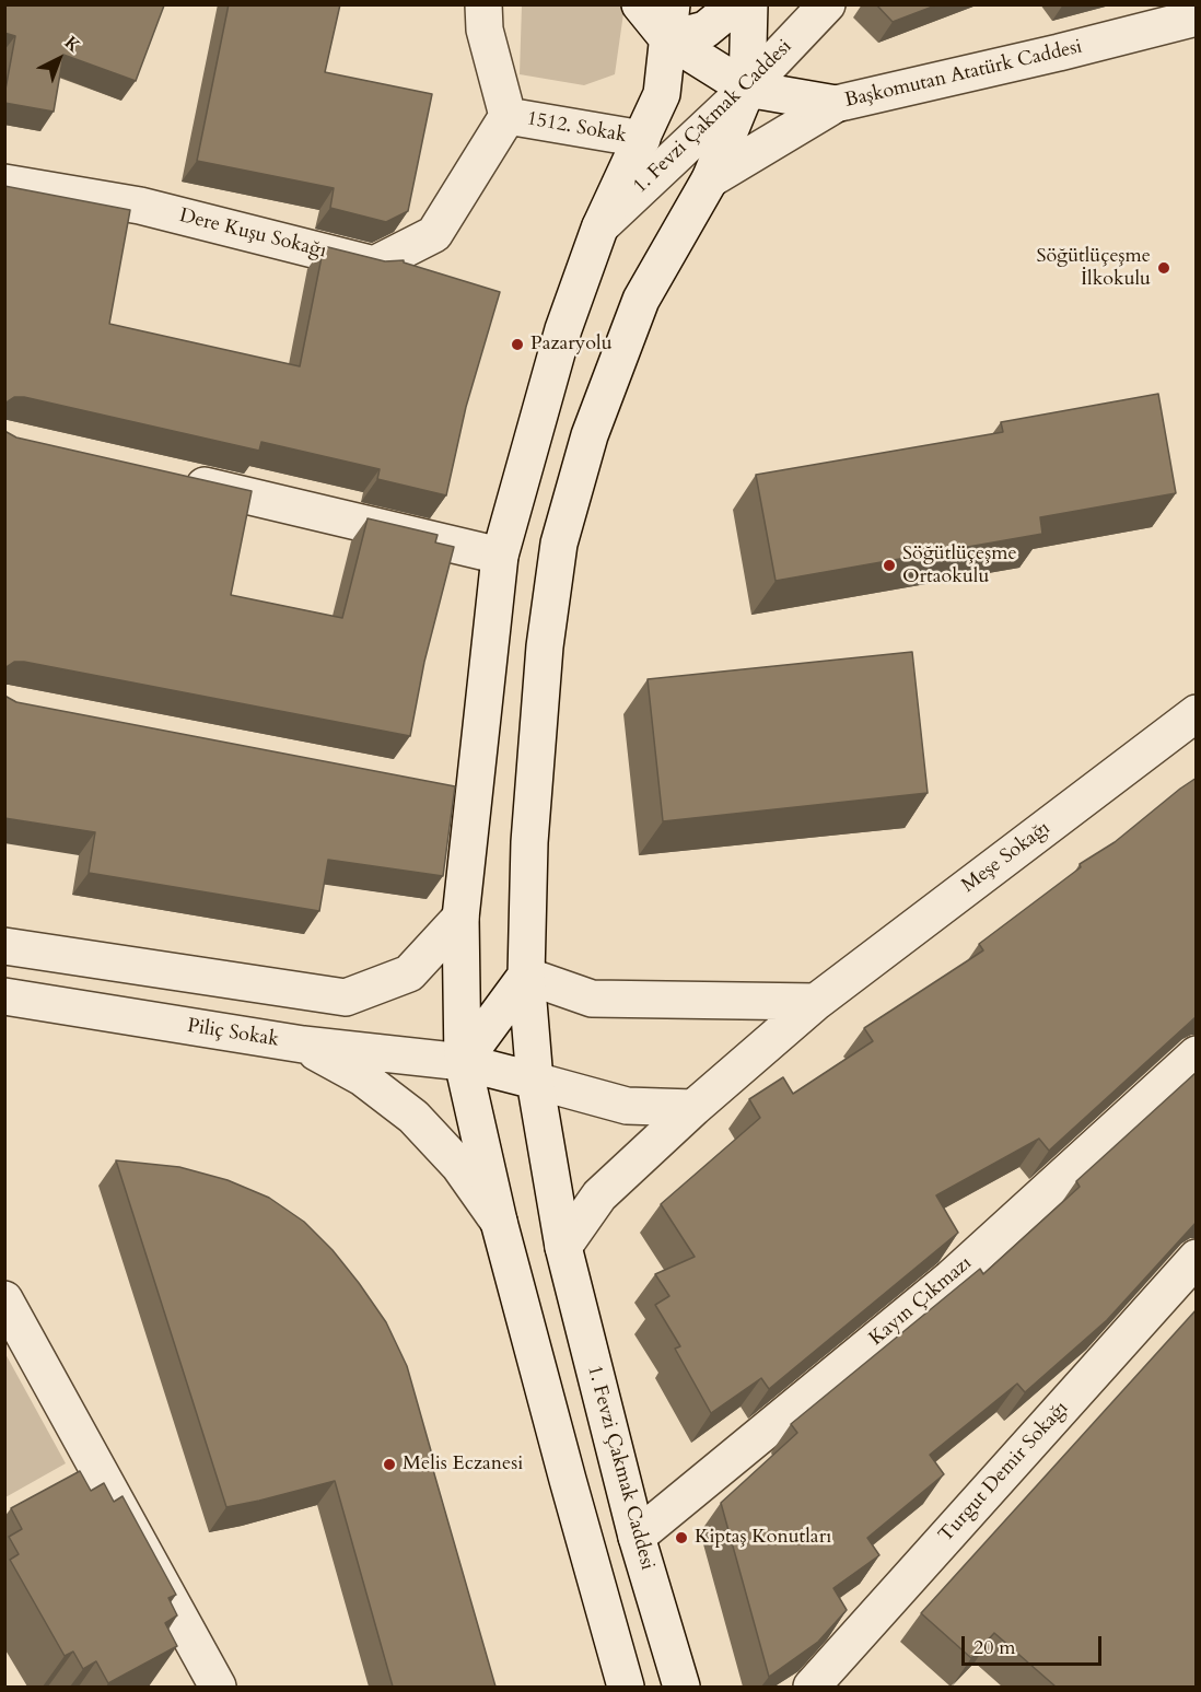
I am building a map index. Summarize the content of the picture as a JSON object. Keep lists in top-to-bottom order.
{
  "streets": {
    "street": [
      "Başkomutan Atatürk Caddesi",
      "1. Fevzi Çakmak Caddesi",
      "1512. Sokak",
      "Dere Kuşu Sokağı",
      "Meşe Sokağı",
      "Piliç Sokak",
      "Kayın Çıkmazı",
      "Turgut Demir Sokağı"
    ]
  },
  "crossings": [
    ["Başkomutan Atatürk Caddesi", "1. Fevzi Çakmak Caddesi"],
    ["1. Fevzi Çakmak Caddesi", "Meşe Sokağı"],
    ["1. Fevzi Çakmak Caddesi", "Piliç Sokak"],
    ["1. Fevzi Çakmak Caddesi", "Kayın Çıkmazı"],
    ["1512. Sokak", "Dere Kuşu Sokağı"],
    ["Meşe Sokağı", "Piliç Sokak"]
  ],
  "places": [
    "Söğütlüçeşme İlkokulu",
    "Pazaryolu",
    "Söğütlüçeşme Ortaokulu",
    "Melis Eczanesi",
    "Kiptaş Konutları"
  ],
  "scale_bar": "20 m",
  "north": "top right"
}
